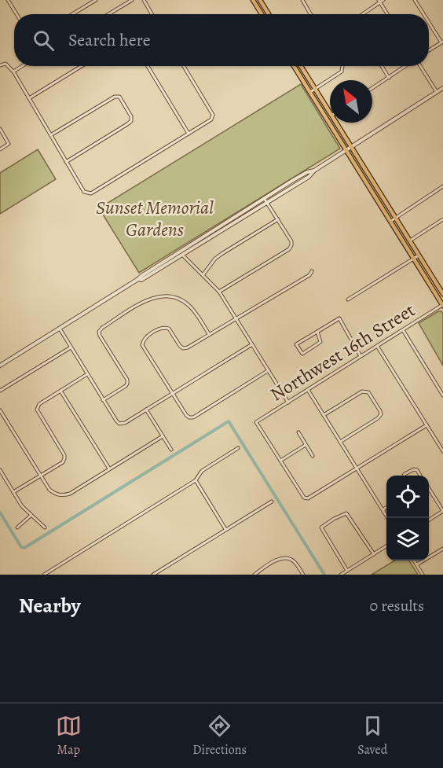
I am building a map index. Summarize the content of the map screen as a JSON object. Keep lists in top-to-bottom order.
{
  "streets": {
    "street": ["Northwest 16th Street"]
  },
  "parks": ["Sunset Memorial Gardens"],
  "north": "top left",
  "page": {
    "search": "Search here",
    "heading": ["Nearby", "0 results"],
    "nav": ["Map", "Directions", "Saved"]
  }
}
